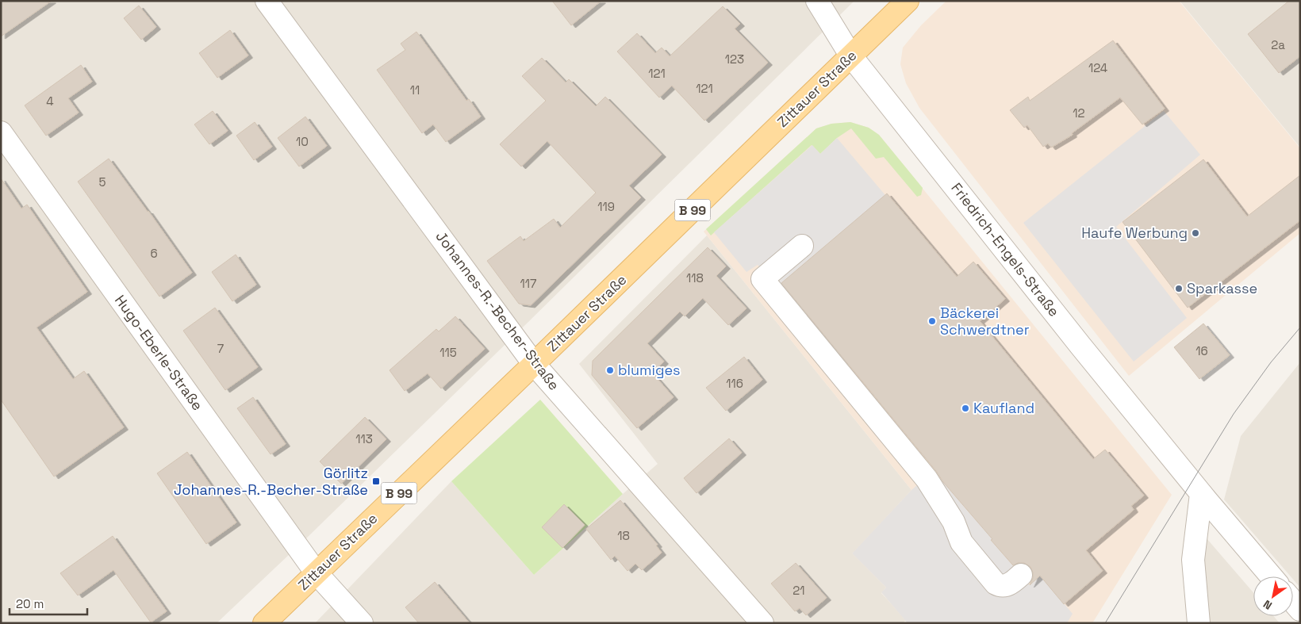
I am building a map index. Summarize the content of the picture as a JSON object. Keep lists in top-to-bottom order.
{
  "streets": {
    "main road": ["Zittauer Straße", "B 99"],
    "street": ["Friedrich-Engels-Straße", "Johannes-R.-Becher-Straße", "Hugo-Eberle-Straße"]
  },
  "crossings": [
    ["Zittauer Straße", "Friedrich-Engels-Straße"],
    ["Zittauer Straße", "Johannes-R.-Becher-Straße"],
    ["Zittauer Straße", "Hugo-Eberle-Straße"]
  ],
  "places": {
    "other": [
      "Haufe Werbung",
      "Sparkasse",
      "Bäckerei Schwerdtner",
      "blumiges",
      "Kaufland"
    ],
    "transit": ["Görlitz Johannes-R.-Becher-Straße"]
  },
  "house_numbers": [
    "2a",
    "123",
    "124",
    "121",
    "121",
    "11",
    "4",
    "12",
    "10",
    "5",
    "119",
    "6",
    "118",
    "117",
    "7",
    "16",
    "115",
    "116",
    "113",
    "18",
    "21"
  ],
  "scale_bar": "20 m",
  "north": "bottom left"
}
